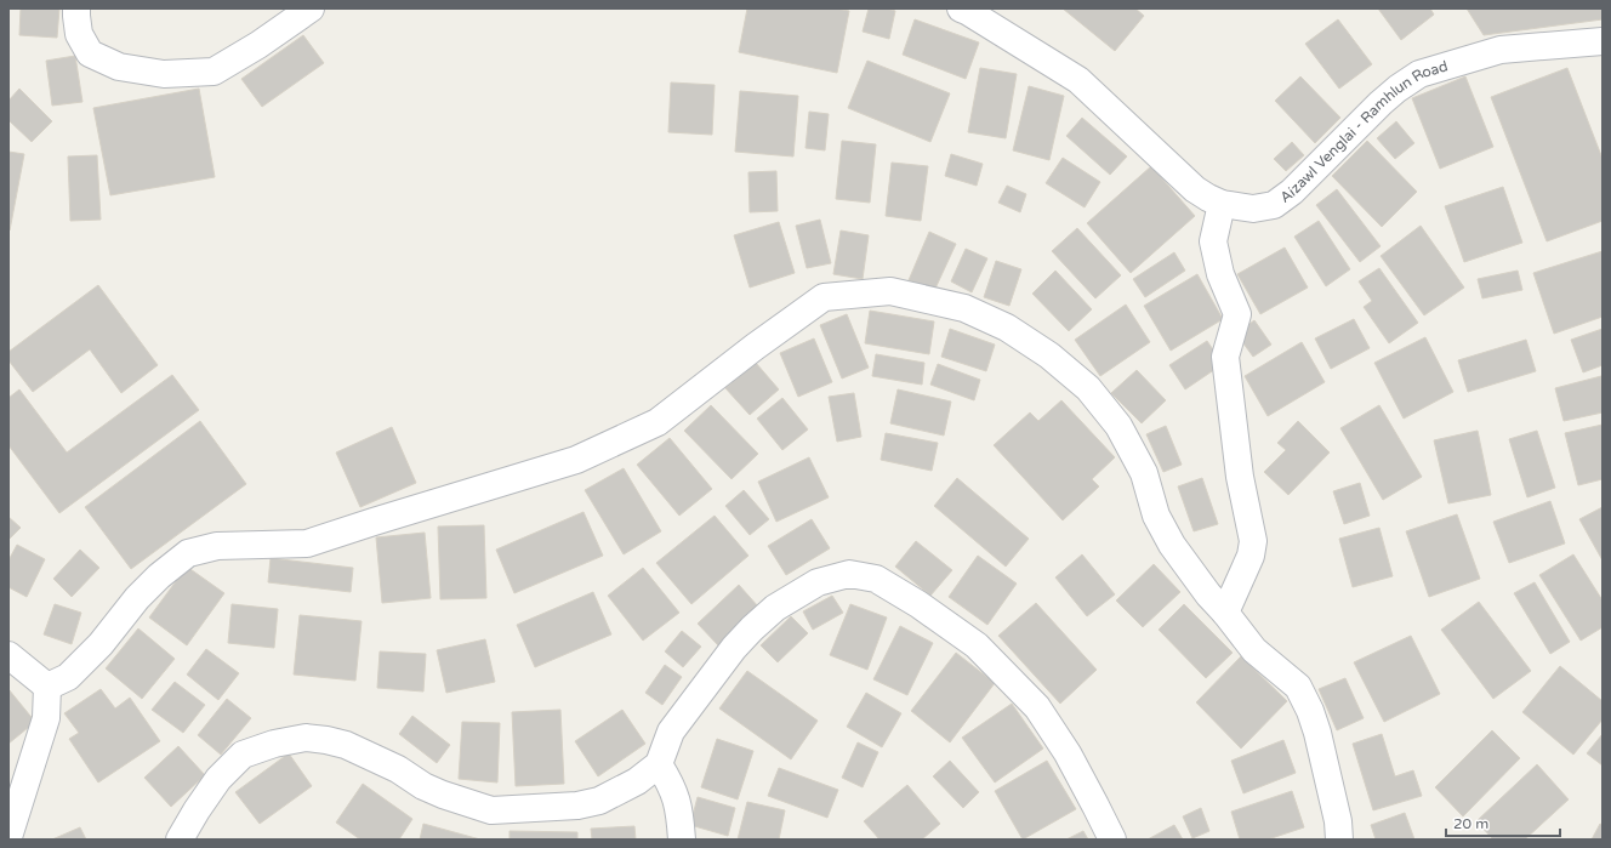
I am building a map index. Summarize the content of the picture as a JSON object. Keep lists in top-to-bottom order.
{
  "streets": {
    "street": ["Aizawl Venglai - Ramhlun Road"]
  },
  "scale_bar": "20 m"
}
